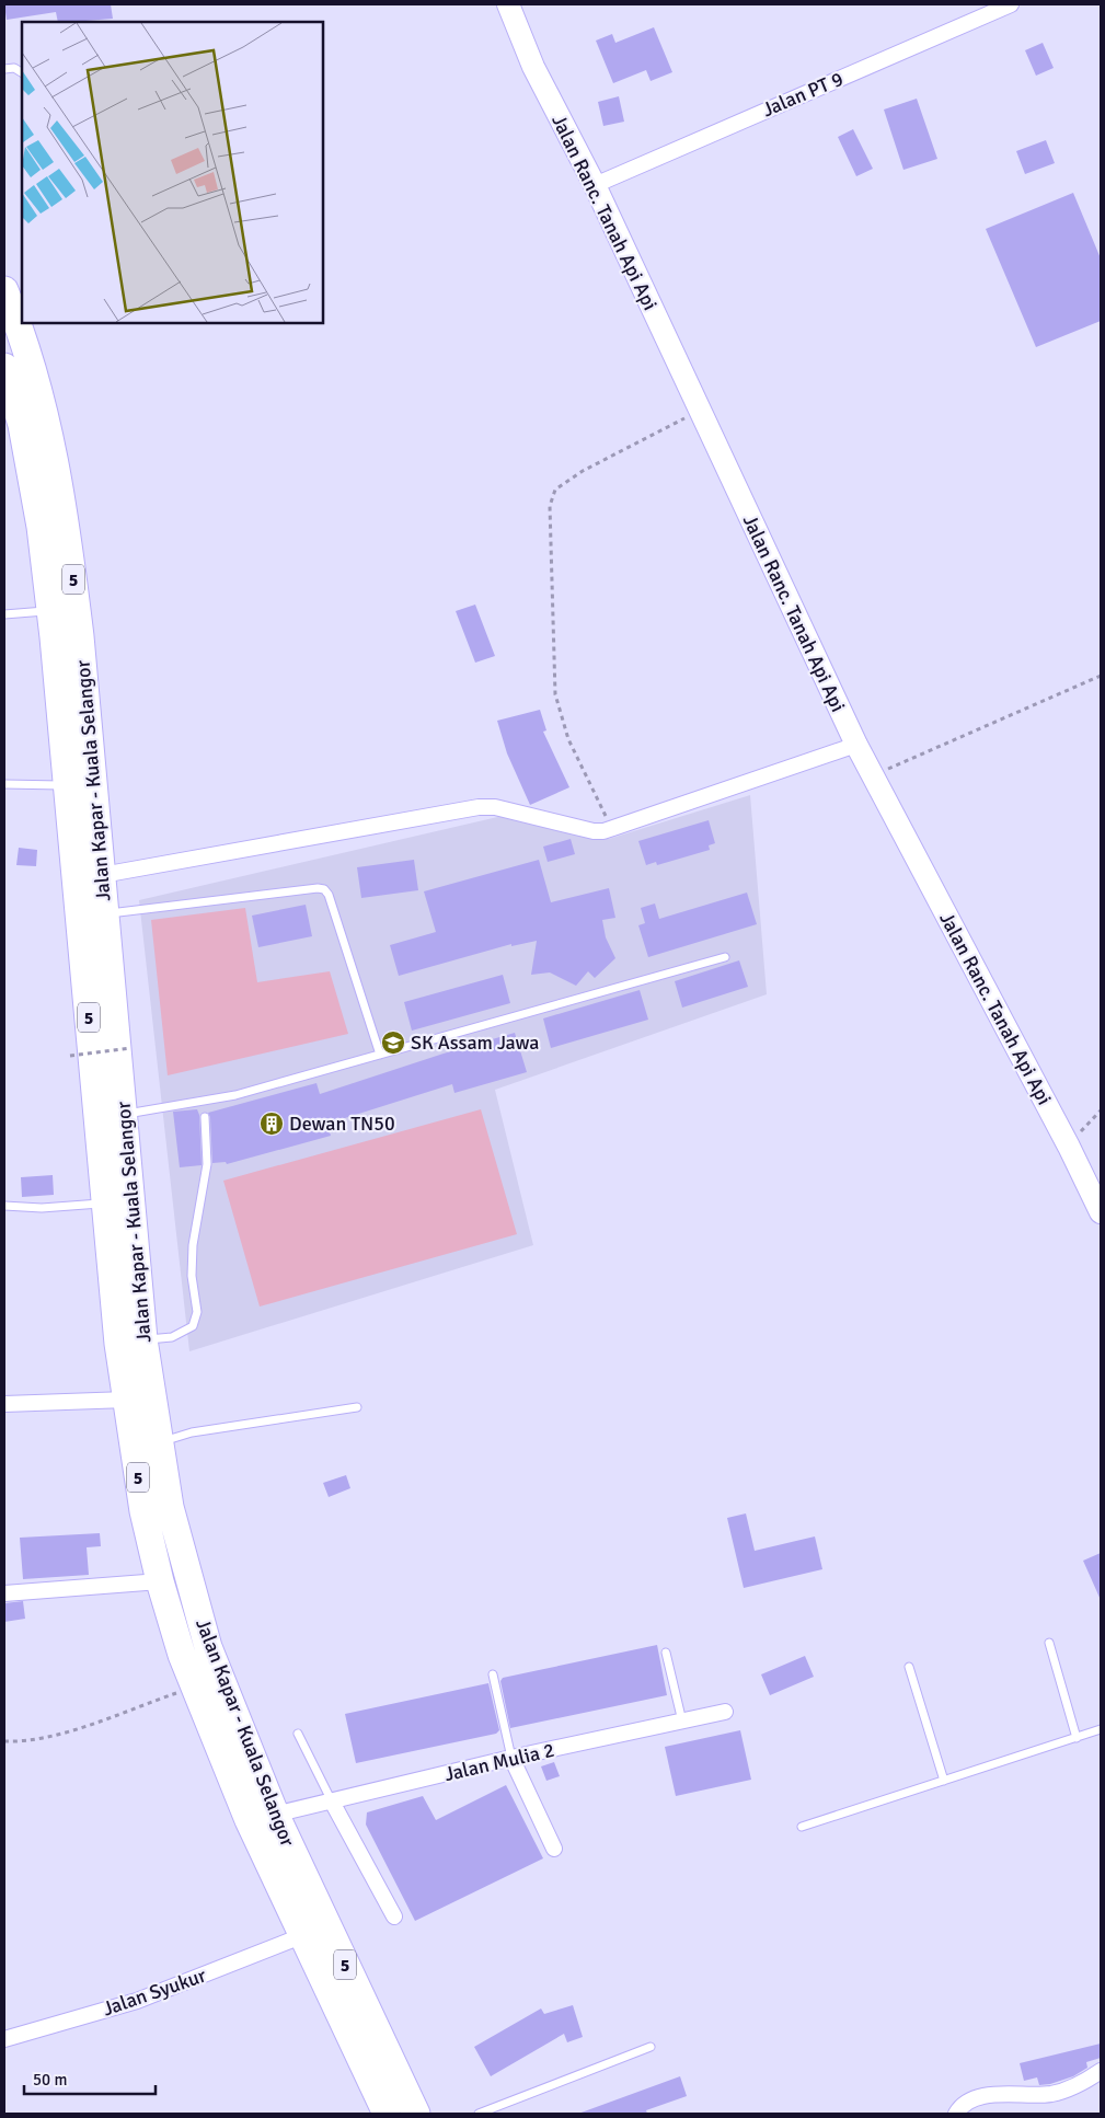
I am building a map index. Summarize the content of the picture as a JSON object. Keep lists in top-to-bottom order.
{
  "streets": {
    "highway": ["5", "Jalan Kapar - Kuala Selangor"],
    "street": [
      "Jalan PT 9",
      "Jalan Ranc. Tanah Api Api",
      "Jalan Mulia 2",
      "Jalan Syukur"
    ]
  },
  "crossings": [
    ["Jalan PT 9", "Jalan Ranc. Tanah Api Api"],
    ["Jalan Kapar - Kuala Selangor", "Jalan Mulia 2"],
    ["Jalan Kapar - Kuala Selangor", "Jalan Syukur"]
  ],
  "places": {
    "school or university": ["SK Assam Jawa"],
    "building": ["Dewan TN50"]
  },
  "scale_bar": "50 m"
}
